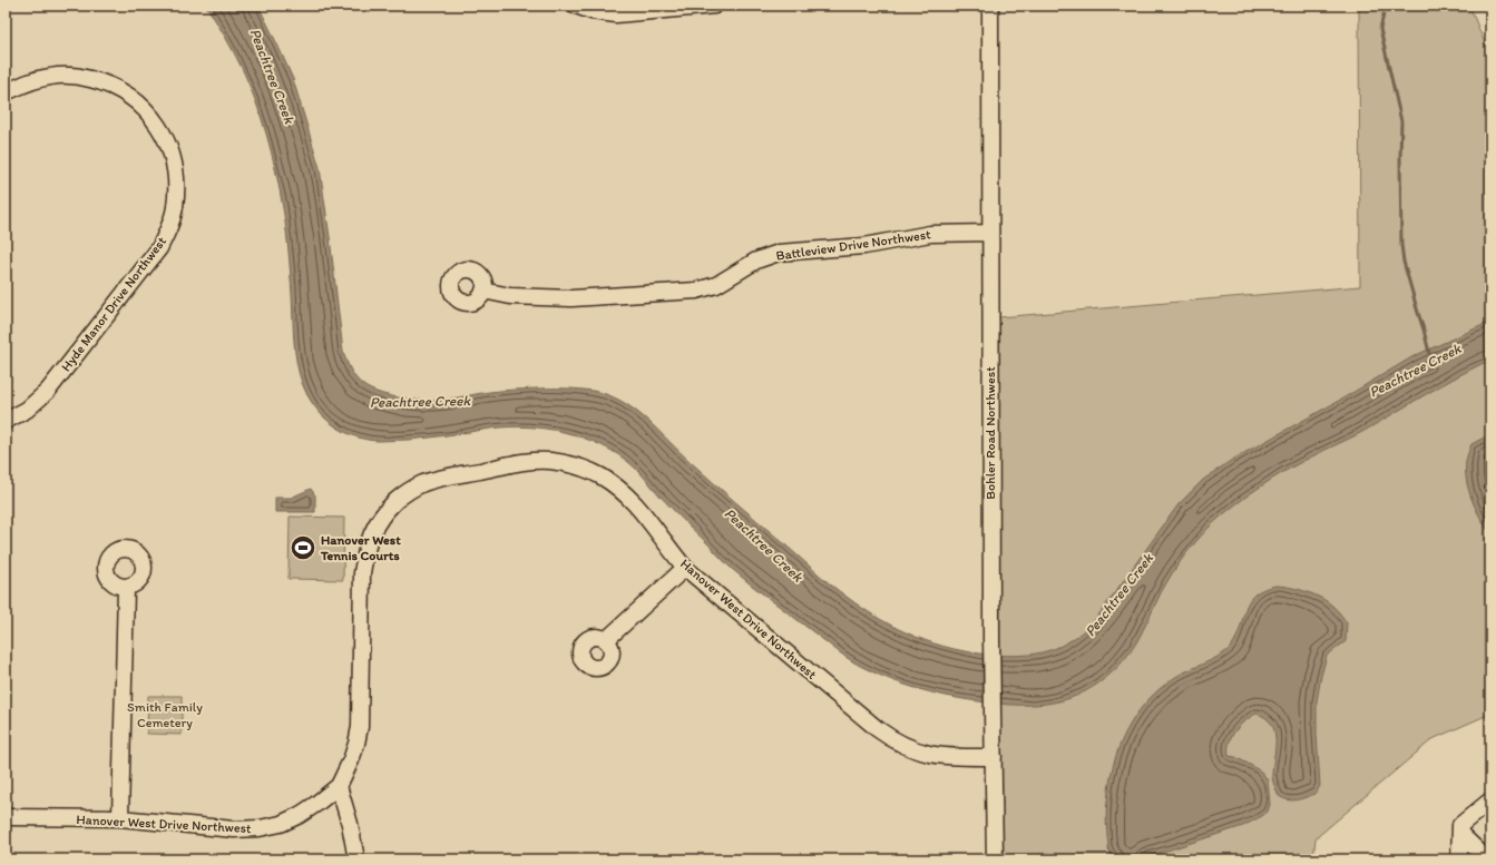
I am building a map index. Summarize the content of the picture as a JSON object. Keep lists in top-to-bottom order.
{
  "streets": {
    "street": [
      "Battleview Drive Northwest",
      "Hyde Manor Drive Northwest",
      "Bohler Road Northwest",
      "Hanover West Drive Northwest"
    ]
  },
  "crossings": [
    ["Battleview Drive Northwest", "Bohler Road Northwest"],
    ["Bohler Road Northwest", "Hanover West Drive Northwest"]
  ],
  "water": ["Peachtree Creek"],
  "parks": ["Smith Family Cemetery"],
  "places": {
    "sports": ["Hanover West Tennis Courts"]
  }
}
